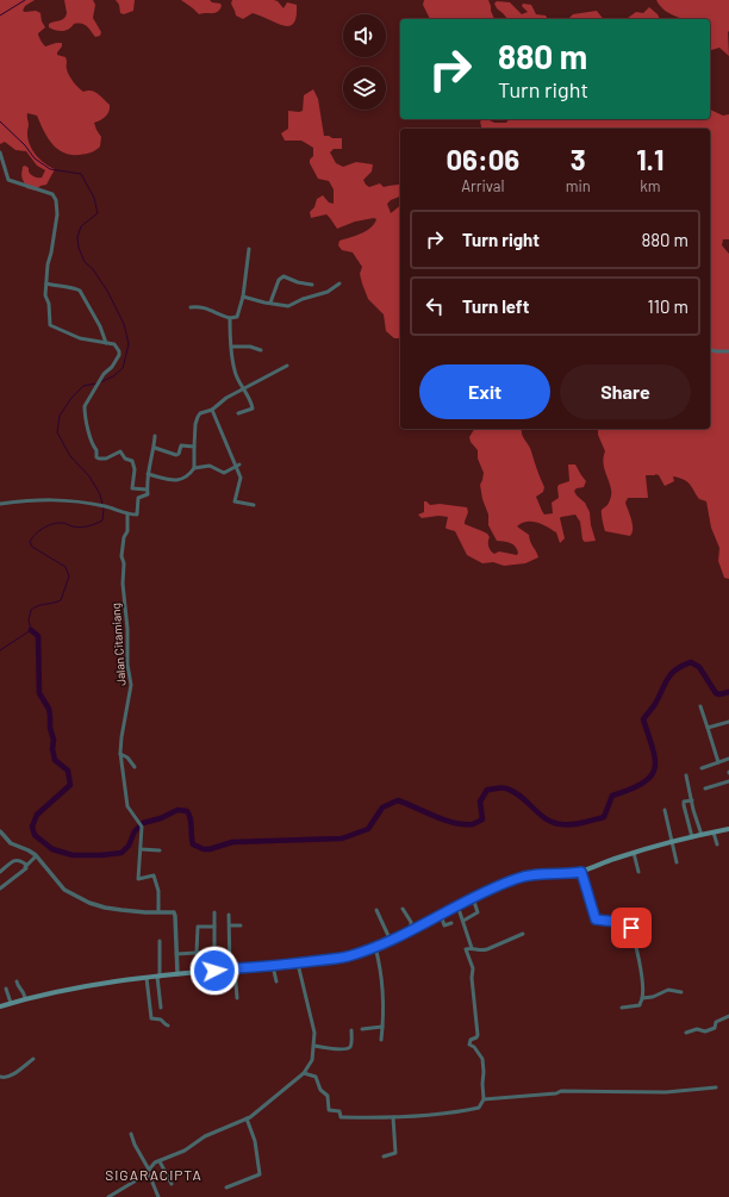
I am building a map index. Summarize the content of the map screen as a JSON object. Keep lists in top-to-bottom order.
{
  "streets": {
    "street": ["Jalan Citamiang"]
  },
  "districts": ["SIGARACIPTA"],
  "page": {
    "turn": ["880 m", "Turn right"],
    "eta": [
      "06:06",
      "Arrival",
      "3",
      "min",
      "1.1",
      "km"
    ],
    "list": [
      {
        "name": "Turn right",
        "value": "880 m"
      },
      {
        "name": "Turn left",
        "value": "110 m"
      }
    ],
    "buttons": ["Exit", "Share"]
  }
}
